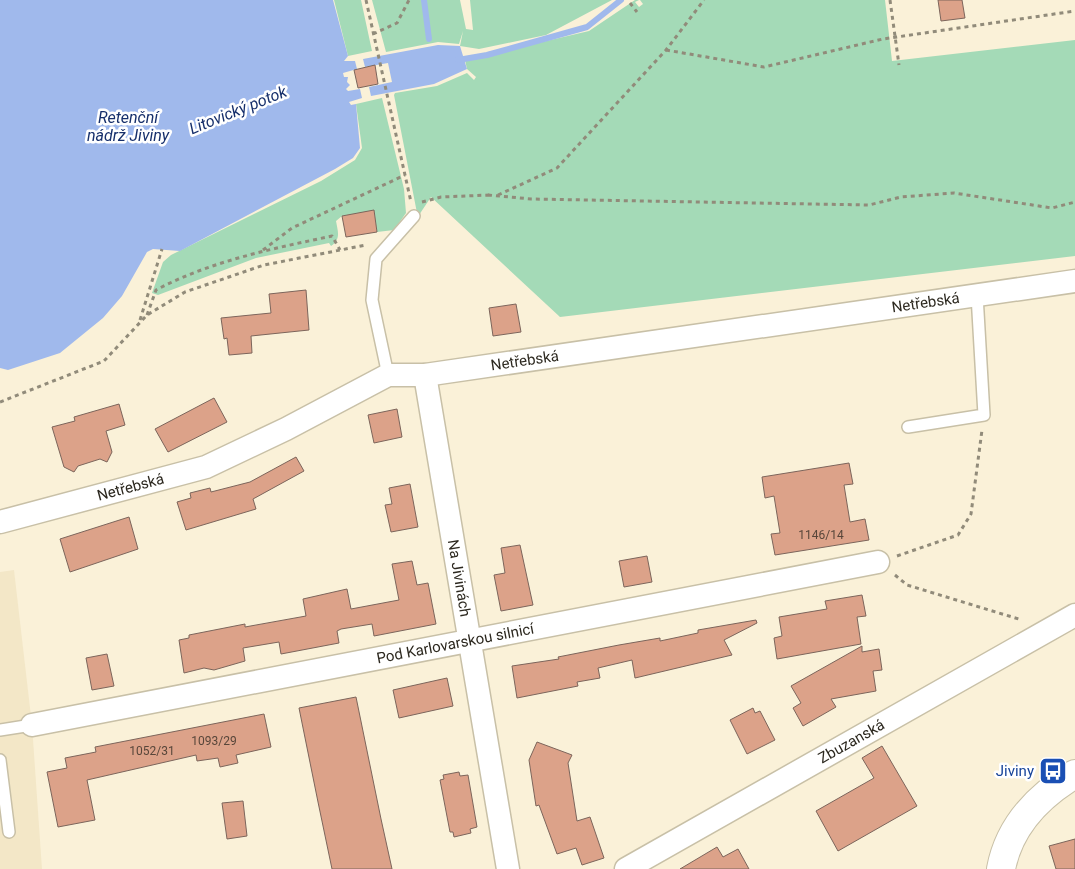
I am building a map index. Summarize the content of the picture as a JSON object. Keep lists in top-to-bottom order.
{
  "streets": {
    "street": [
      "Netřebská",
      "Na Jivinách",
      "Pod Karlovarskou silnicí",
      "Zbuzanská"
    ]
  },
  "crossings": [
    ["Netřebská", "Na Jivinách"],
    ["Na Jivinách", "Pod Karlovarskou silnicí"]
  ],
  "water": ["Litovický potok", "Retenční nádrž Jiviny"],
  "places": {
    "bus stop": ["Jiviny"]
  },
  "house_numbers": ["1146/14", "1093/29", "1052/31"]
}
